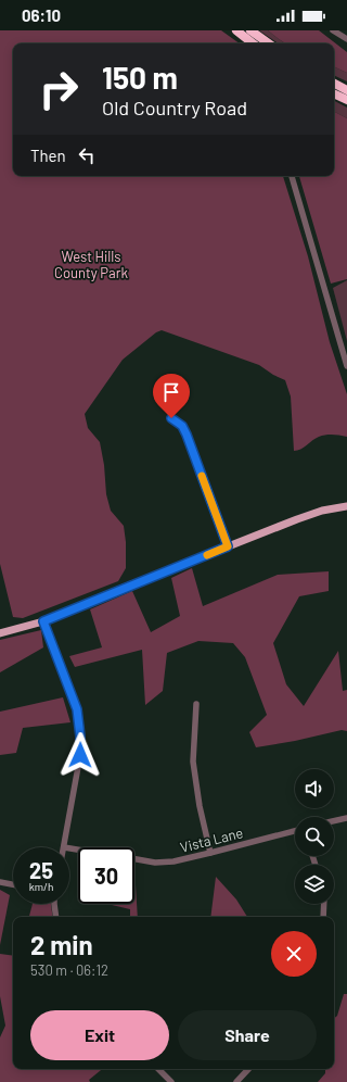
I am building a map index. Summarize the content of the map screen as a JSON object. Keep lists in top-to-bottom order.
{
  "streets": {
    "street": ["Vista Lane"]
  },
  "parks": ["West Hills County Park"],
  "page": {
    "status": "06:10",
    "turn": ["150 m", "Old Country Road"],
    "then": "Then",
    "speed": "25 km/h",
    "limit": "30",
    "heading": ["2 min", "530 m · 06:12"],
    "buttons": ["Exit", "Share"]
  }
}
